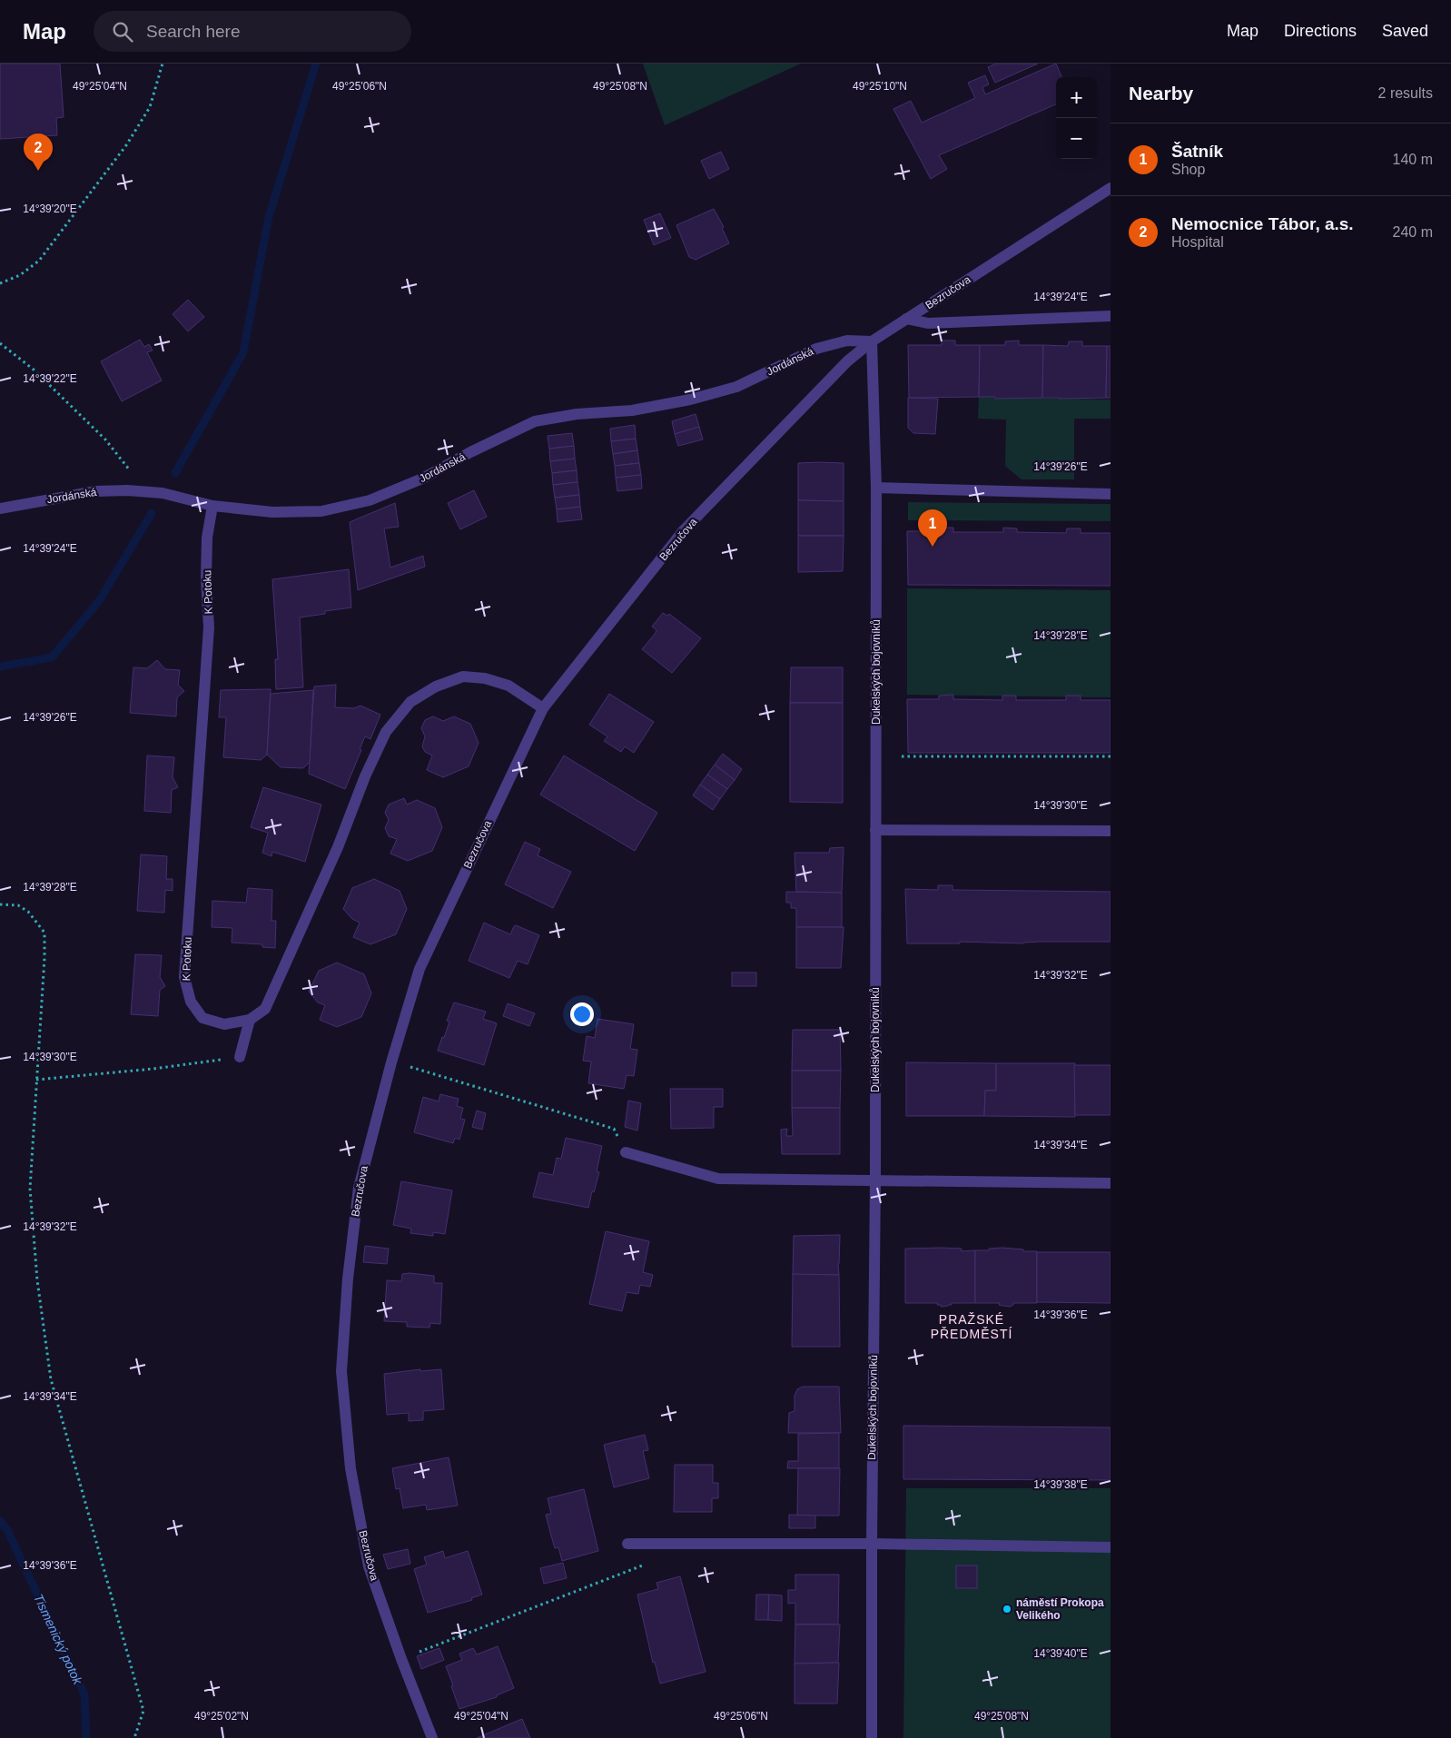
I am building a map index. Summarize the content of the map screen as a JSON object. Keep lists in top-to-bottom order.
{
  "streets": {
    "street": [
      "Bezručova",
      "Jordánská",
      "K Potoku",
      "Dukelských bojovníků"
    ]
  },
  "crossings": [
    ["Bezručova", "Jordánská"],
    ["Bezručova", "K Potoku"],
    ["Bezručova", "Dukelských bojovníků"],
    ["Jordánská", "K Potoku"],
    ["Jordánská", "Dukelských bojovníků"]
  ],
  "districts": ["PRAŽSKÉ PŘEDMĚSTÍ"],
  "water": ["Tismenický potok"],
  "places": ["náměstí Prokopa Velikého"],
  "page": {
    "header": "Map",
    "search": "Search here",
    "nav": ["Map", "Directions", "Saved"],
    "heading": ["Nearby", "2 results"],
    "map_buttons": ["+", "−"],
    "list": [
      {
        "mark": "1",
        "name": "Šatník",
        "note": "Shop",
        "value": "140 m"
      },
      {
        "mark": "2",
        "name": "Nemocnice Tábor, a.s.",
        "note": "Hospital",
        "value": "240 m"
      }
    ],
    "pins": ["2", "1"]
  },
  "coordinates": [
    "49°25'10\"N",
    "49°25'04\"N",
    "49°25'06\"N",
    "49°25'08\"N",
    "14°39'20\"E",
    "14°39'24\"E",
    "14°39'22\"E",
    "14°39'26\"E",
    "14°39'28\"E",
    "14°39'30\"E",
    "14°39'32\"E",
    "14°39'34\"E",
    "14°39'36\"E",
    "14°39'38\"E",
    "14°39'40\"E",
    "49°25'02\"N"
  ]
}
